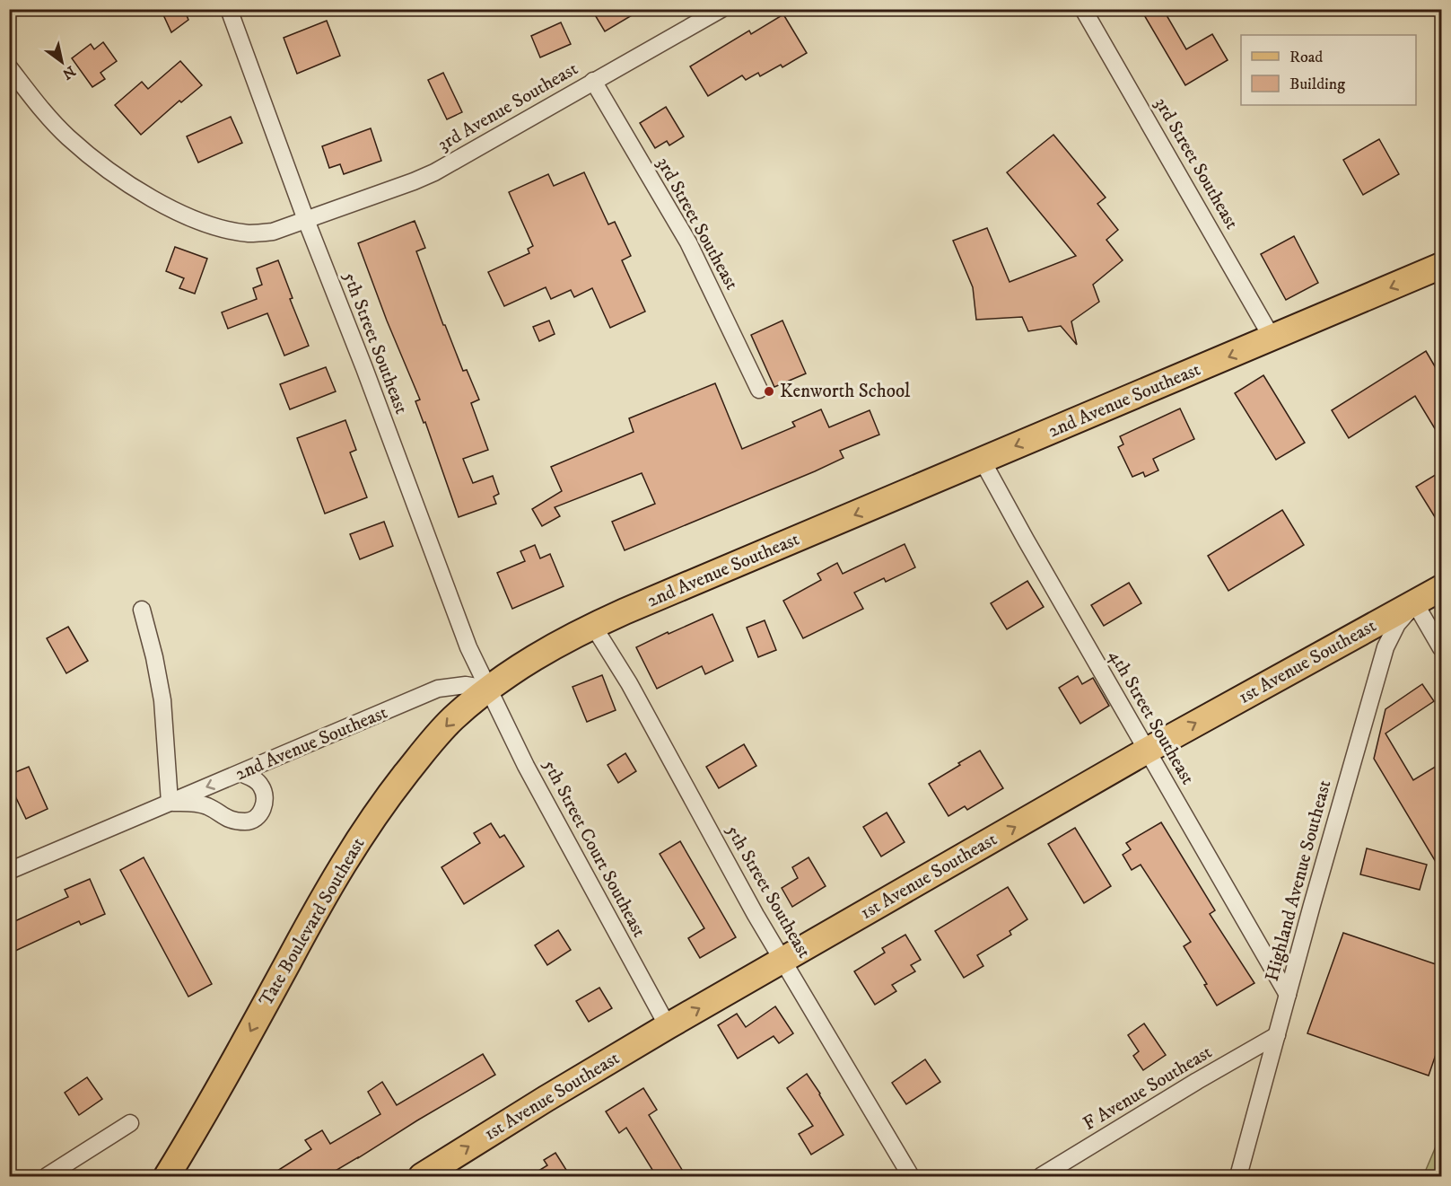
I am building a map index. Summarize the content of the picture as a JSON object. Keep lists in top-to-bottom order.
{
  "streets": {
    "main road": ["2nd Avenue Southeast", "1st Avenue Southeast", "Tate Boulevard Southeast"],
    "street": [
      "3rd Avenue Southeast",
      "3rd Street Southeast",
      "5th Street Southeast",
      "4th Street Southeast",
      "5th Street Court Southeast",
      "Highland Avenue Southeast",
      "F Avenue Southeast"
    ]
  },
  "crossings": [
    ["3rd Avenue Southeast", "3rd Street Southeast"],
    ["3rd Avenue Southeast", "5th Street Southeast"],
    ["3rd Street Southeast", "2nd Avenue Southeast"],
    ["5th Street Southeast", "2nd Avenue Southeast"],
    ["5th Street Southeast", "1st Avenue Southeast"],
    ["5th Street Southeast", "5th Street Court Southeast"],
    ["5th Street Southeast", "Tate Boulevard Southeast"],
    ["2nd Avenue Southeast", "4th Street Southeast"],
    ["2nd Avenue Southeast", "5th Street Court Southeast"],
    ["2nd Avenue Southeast", "Tate Boulevard Southeast"],
    ["1st Avenue Southeast", "4th Street Southeast"],
    ["1st Avenue Southeast", "5th Street Court Southeast"],
    ["1st Avenue Southeast", "Highland Avenue Southeast"],
    ["4th Street Southeast", "Highland Avenue Southeast"],
    ["5th Street Court Southeast", "Tate Boulevard Southeast"],
    ["Highland Avenue Southeast", "F Avenue Southeast"]
  ],
  "one_way": ["2nd Avenue Southeast", "1st Avenue Southeast", "Tate Boulevard Southeast"],
  "places": ["Kenworth School"],
  "legend": ["Road", "Building"],
  "north": "bottom right"
}
